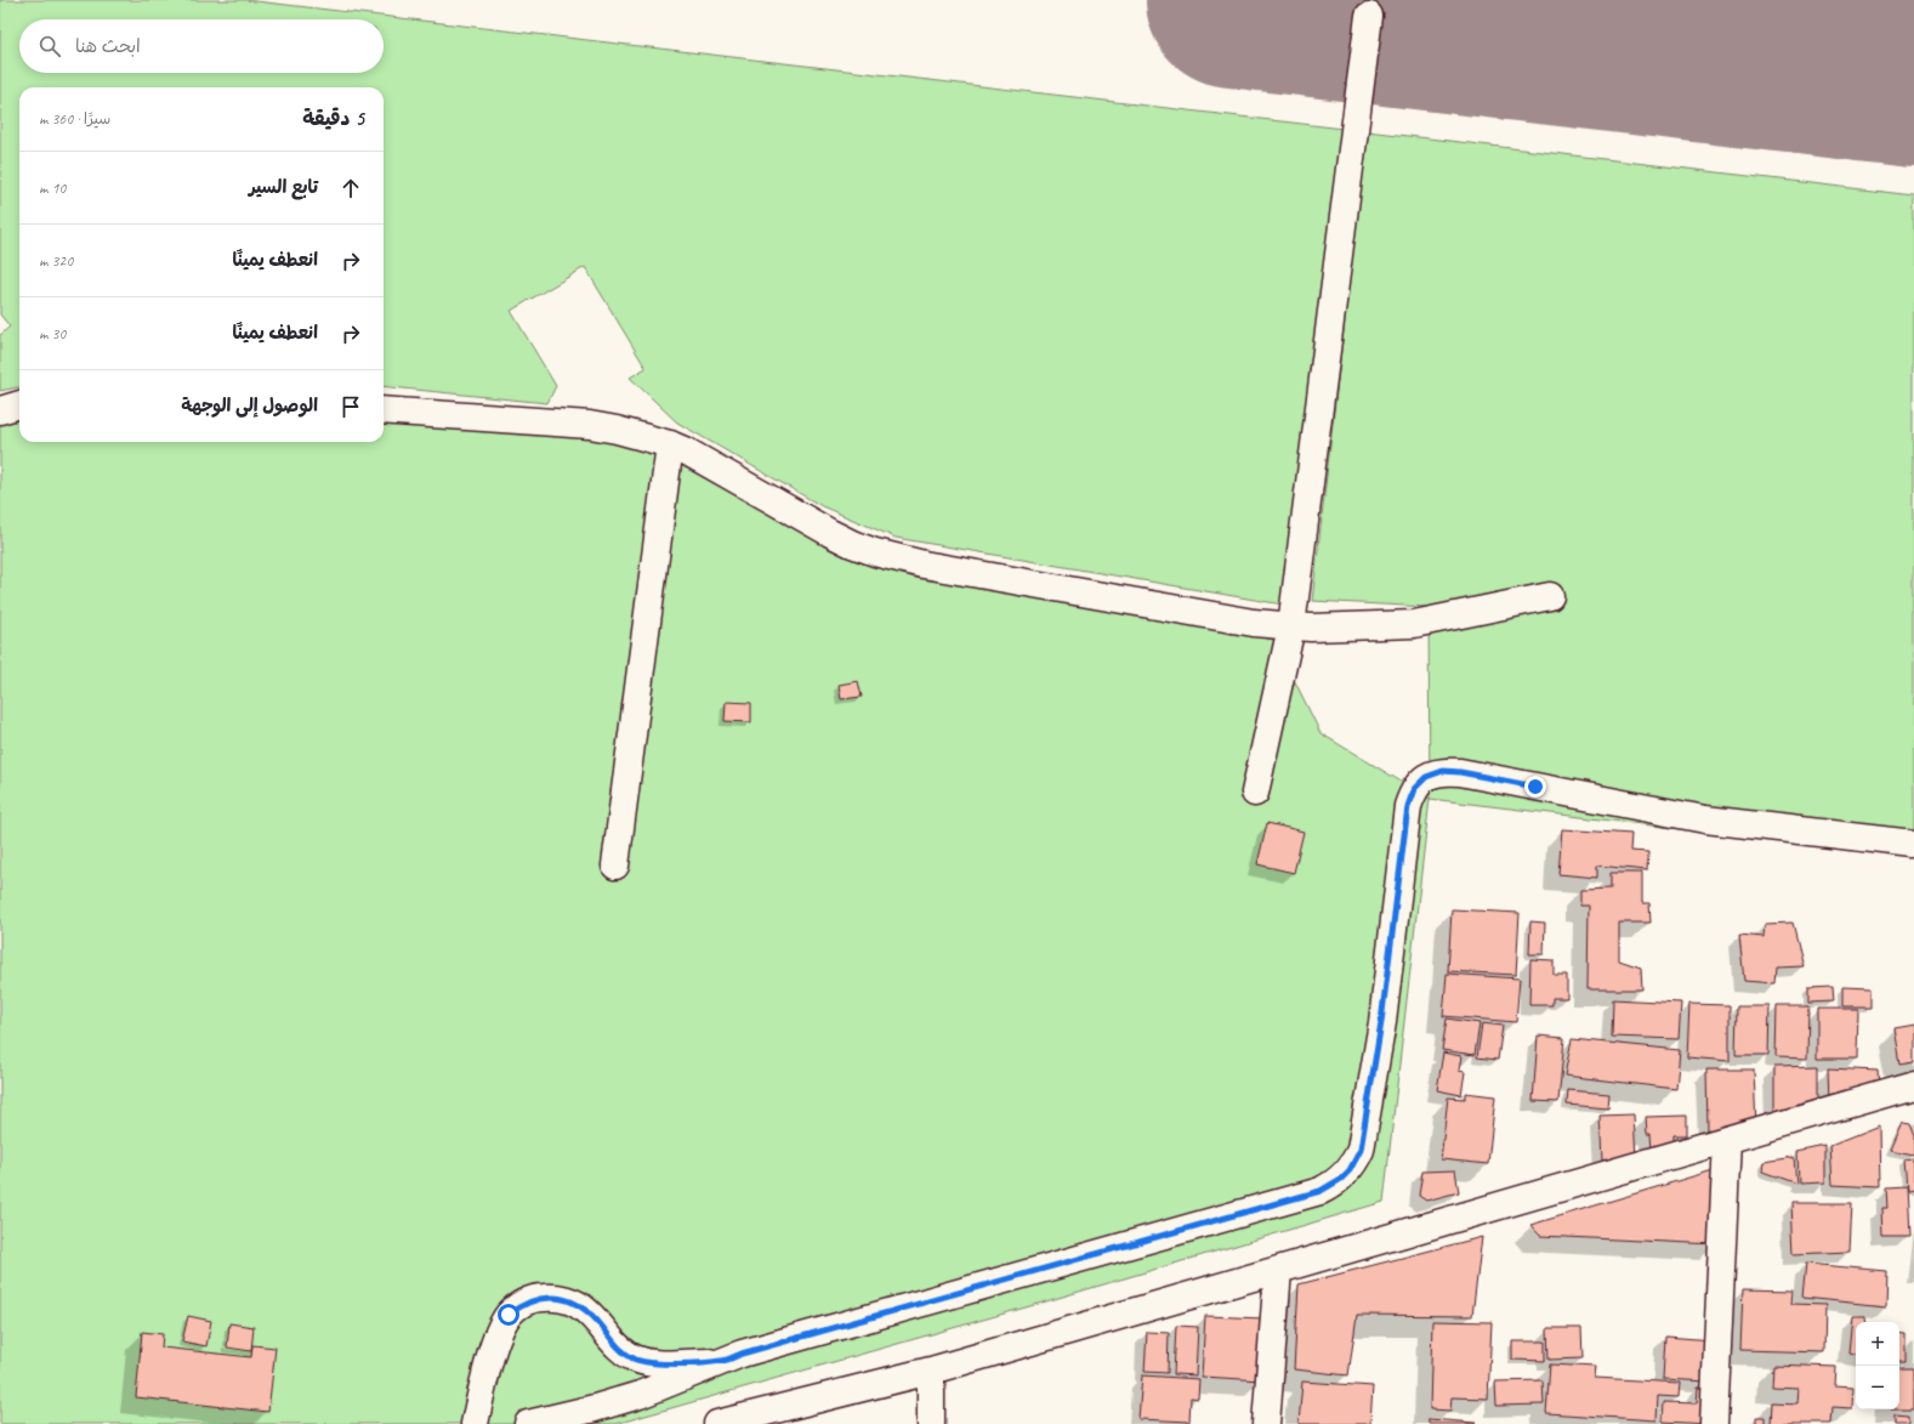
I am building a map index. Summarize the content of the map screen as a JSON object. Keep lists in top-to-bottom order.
{
  "page": {
    "search": "ابحث هنا",
    "heading": ["5 دقيقة", "سيرًا · 360 m"],
    "list": [
      ["تابع السير", "10 m"],
      ["انعطف يمينًا", "320 m"],
      ["انعطف يمينًا", "30 m"],
      "الوصول إلى الوجهة"
    ],
    "map_buttons": ["+", "−"]
  }
}
